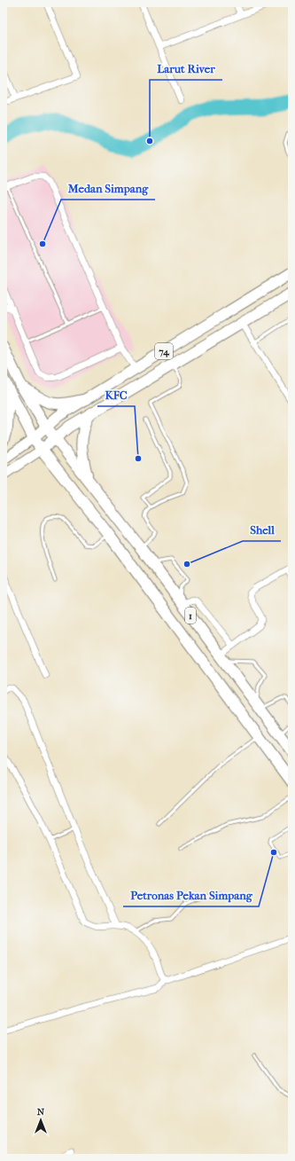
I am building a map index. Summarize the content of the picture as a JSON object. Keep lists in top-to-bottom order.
{
  "streets": {
    "main road": ["74", "1"]
  },
  "crossings": [
    ["74", "1"]
  ],
  "places": [
    "Larut River",
    "Medan Simpang",
    "KFC",
    "Shell",
    "Petronas Pekan Simpang"
  ],
  "north": "top"
}
